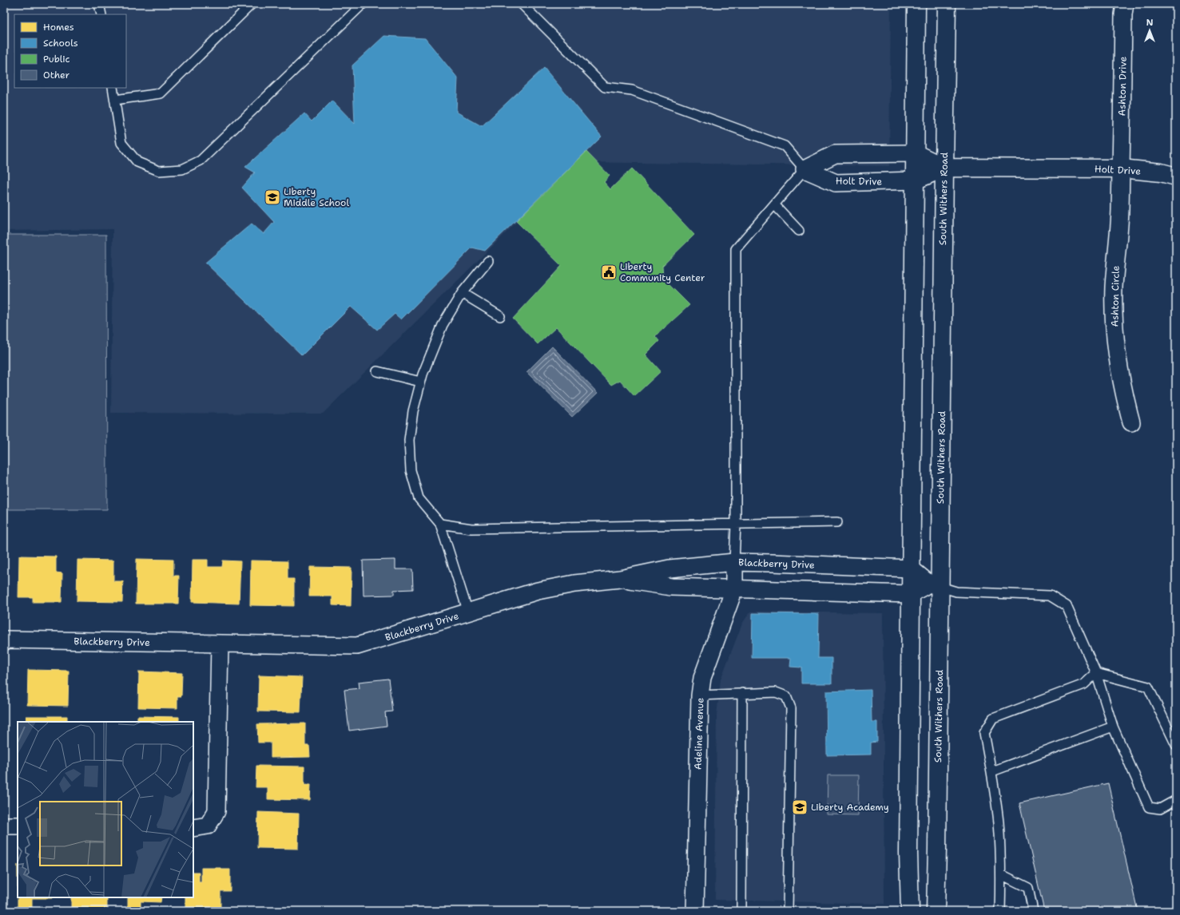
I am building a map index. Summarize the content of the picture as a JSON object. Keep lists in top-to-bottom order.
{
  "streets": {
    "main road": ["Holt Drive", "South Withers Road"],
    "street": [
      "Ashton Drive",
      "Ashton Circle",
      "Blackberry Drive",
      "Adeline Avenue"
    ]
  },
  "crossings": [
    ["Ashton Drive", "Holt Drive"],
    ["Ashton Drive", "Ashton Circle"],
    ["Holt Drive", "South Withers Road"],
    ["Holt Drive", "Ashton Circle"],
    ["South Withers Road", "Blackberry Drive"],
    ["Blackberry Drive", "Adeline Avenue"]
  ],
  "places": {
    "school or university": ["Liberty Middle School", "Liberty Academy"],
    "public building": ["Liberty Community Center"]
  },
  "legend": [
    "Homes",
    "Schools",
    "Public",
    "Other"
  ],
  "north": "top"
}
